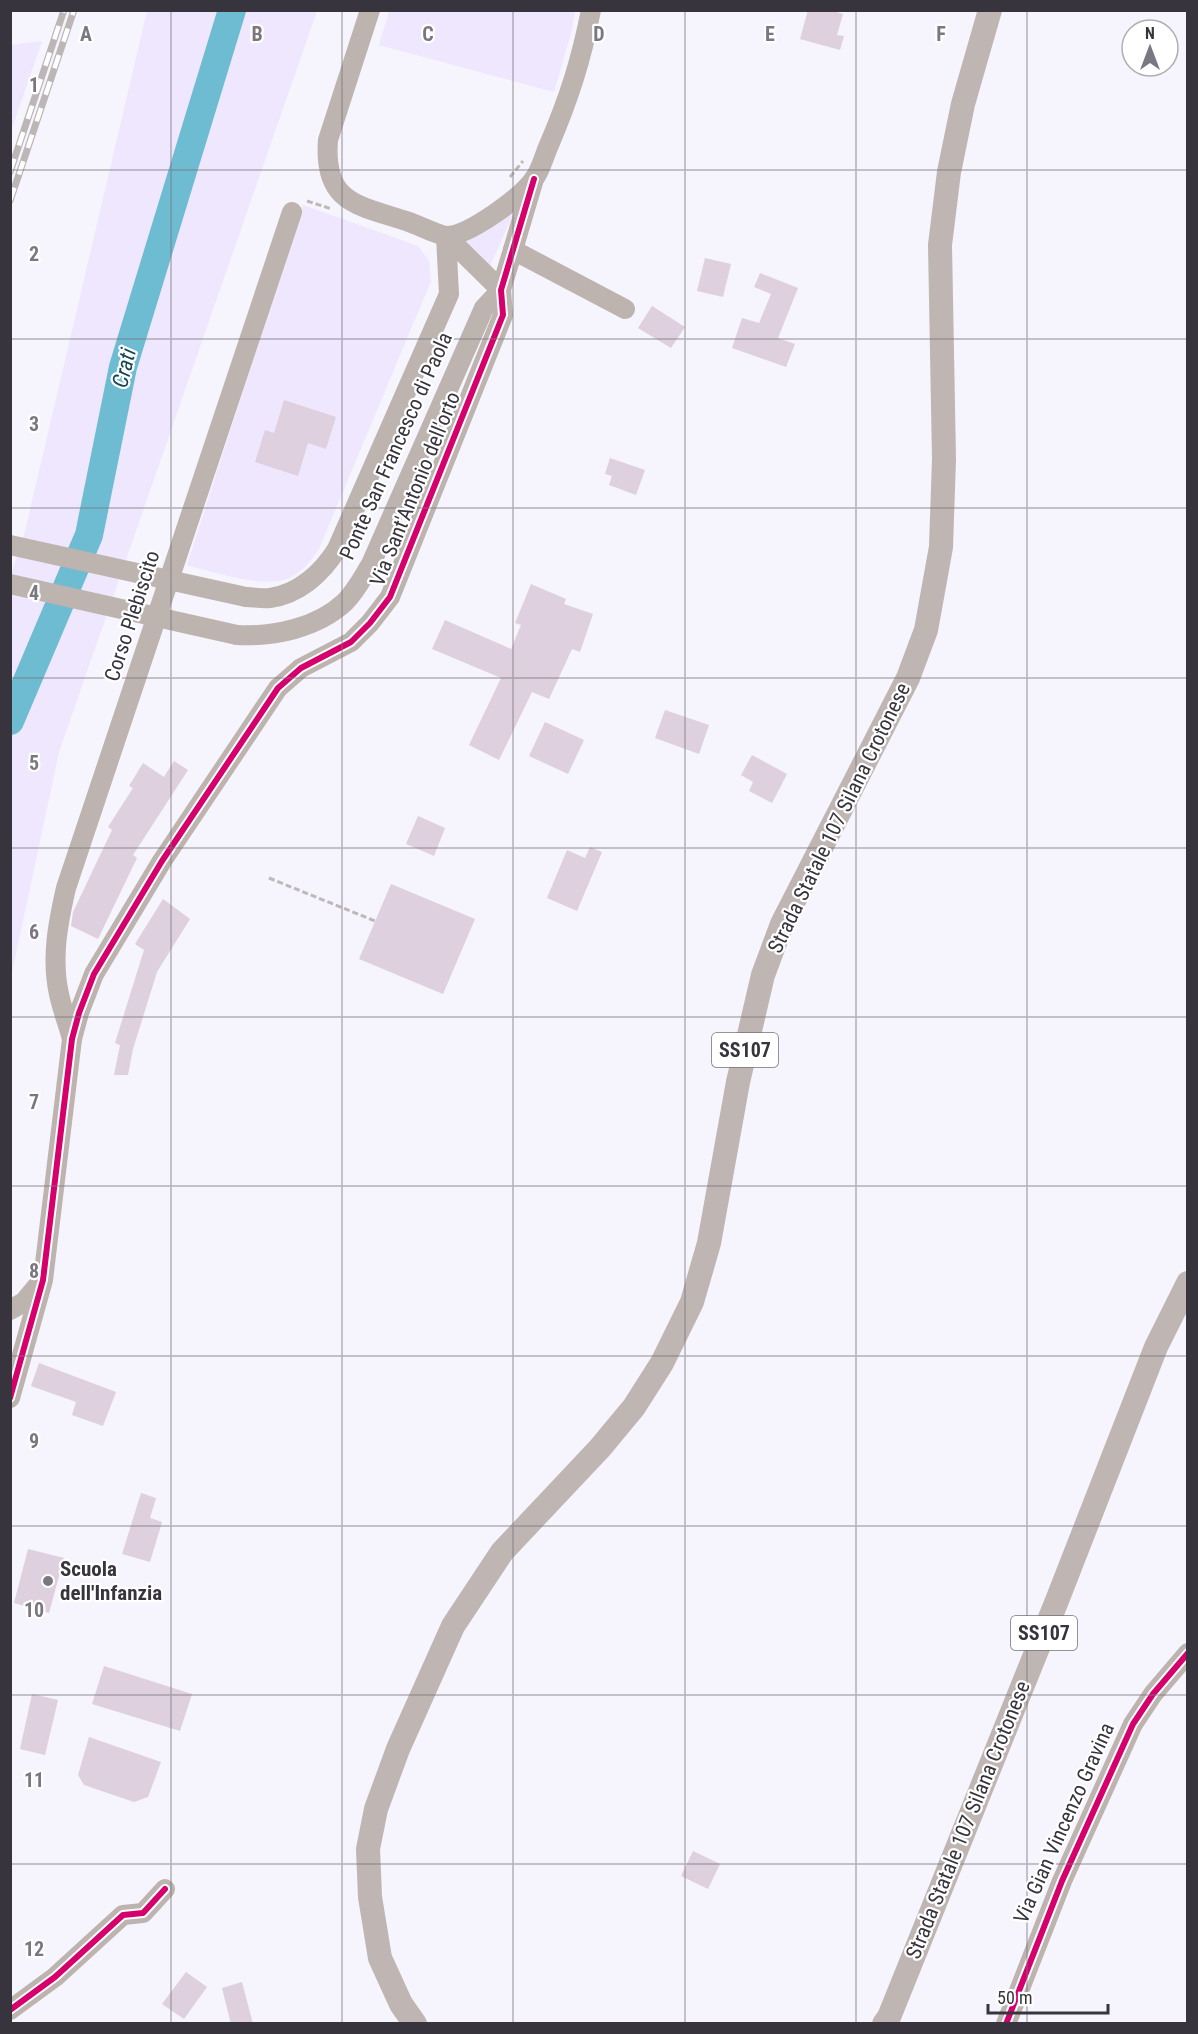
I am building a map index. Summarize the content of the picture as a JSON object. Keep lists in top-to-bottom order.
{
  "streets": {
    "main road": ["Strada Statale 107 Silana Crotonese", "SS107"],
    "street": [
      "Ponte San Francesco di Paola",
      "Via Sant'Antonio dell'orto",
      "Corso Plebiscito",
      "Via Gian Vincenzo Gravina"
    ]
  },
  "crossings": [
    ["Ponte San Francesco di Paola", "Via Sant'Antonio dell'orto"],
    ["Via Sant'Antonio dell'orto", "Corso Plebiscito"]
  ],
  "water": ["Crati"],
  "places": ["Scuola dell'Infanzia"],
  "scale_bar": "50 m",
  "north": "top",
  "grid": {
    "columns": [
      "A",
      "B",
      "C",
      "D",
      "E",
      "F"
    ],
    "rows": [
      "1",
      "2",
      "3",
      "4",
      "5",
      "6",
      "7",
      "8",
      "9",
      "10",
      "11",
      "12"
    ]
  }
}
